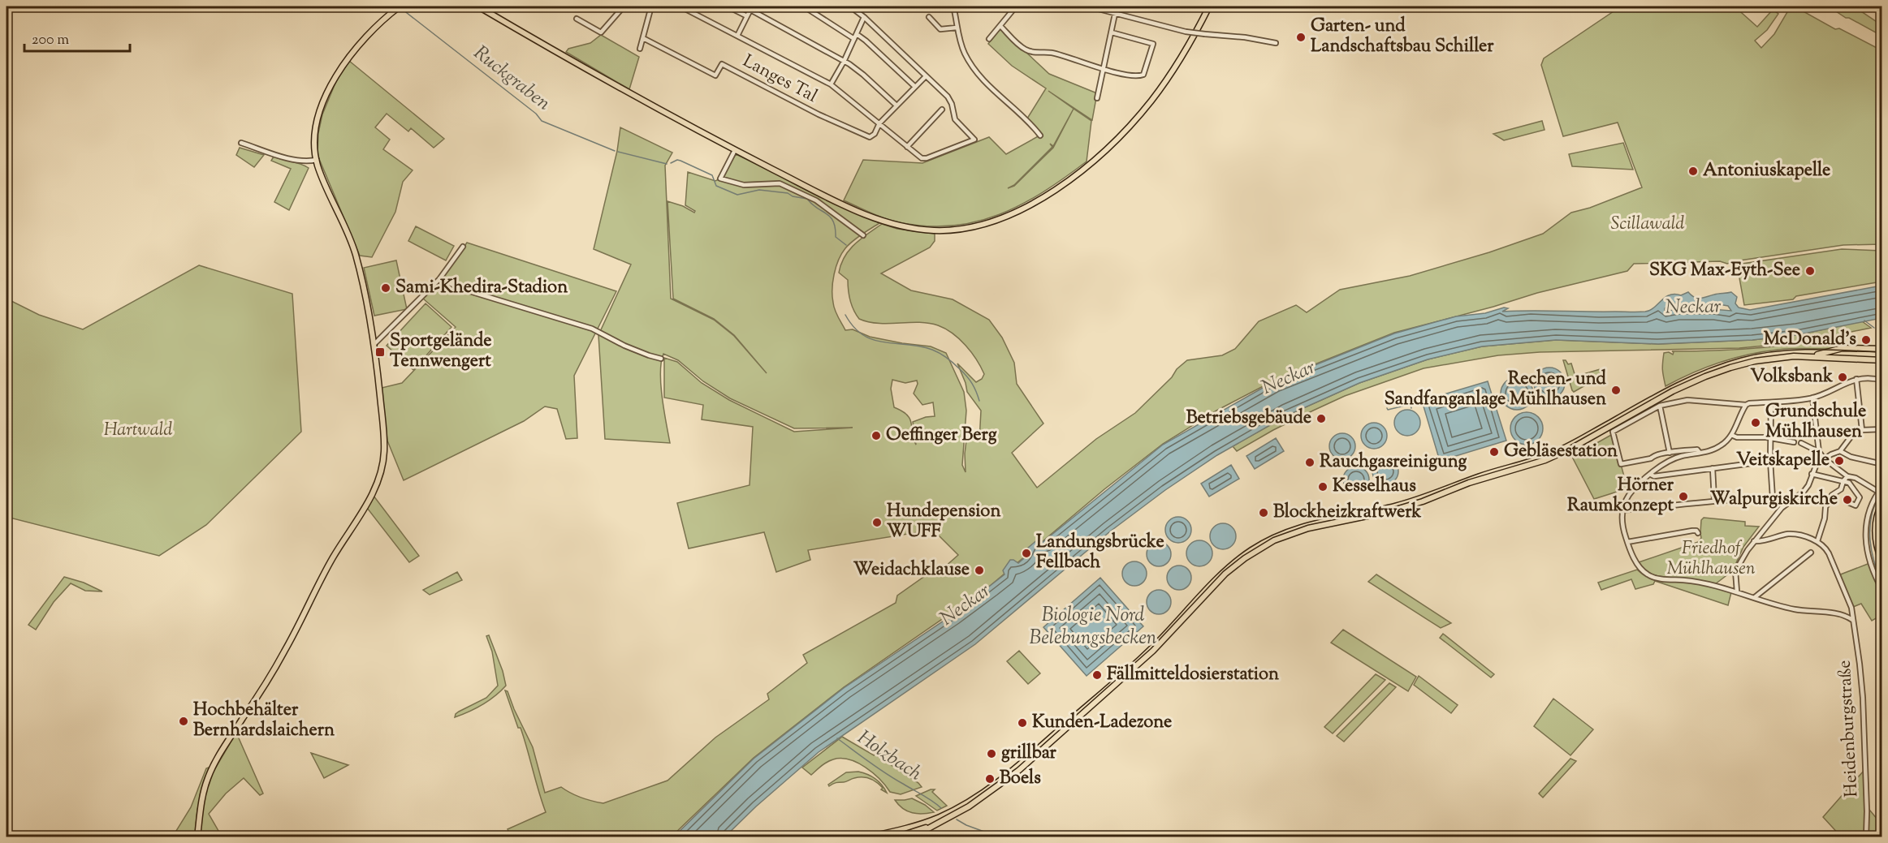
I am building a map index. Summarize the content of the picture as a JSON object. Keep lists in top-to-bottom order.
{
  "streets": {
    "street": ["Langes Tal", "Heidenburgstraße"]
  },
  "water": [
    "Ruckgraben",
    "Neckar",
    "Biologie Nord Belebungsbecken",
    "Holzbach"
  ],
  "parks": ["Scillawald", "Hartwald", "Friedhof Mühlhausen"],
  "places": {
    "other": [
      "Garten- und Landschaftsbau Schiller",
      "Antoniuskapelle",
      "SKG Max-Eyth-See",
      "Sami-Khedira-Stadion",
      "McDonald's",
      "Volksbank",
      "Rechen- und Sandfanganlage Mühlhausen",
      "Betriebsgebäude",
      "Grundschule Mühlhausen",
      "Oeffinger Berg",
      "Gebläsestation",
      "Veitskapelle",
      "Rauchgasreinigung",
      "Kesselhaus",
      "Hörner Raumkonzept",
      "Walpurgiskirche",
      "Blockheizkraftwerk",
      "Hundepension WUFF",
      "Landungsbrücke Fellbach",
      "Weidachklause",
      "Fällmitteldosierstation",
      "Hochbehälter Bernhardslaichern",
      "Kunden-Ladezone",
      "grillbar",
      "Boels"
    ],
    "transit": ["Sportgelände Tennwengert"]
  },
  "scale_bar": "200 m"
}
